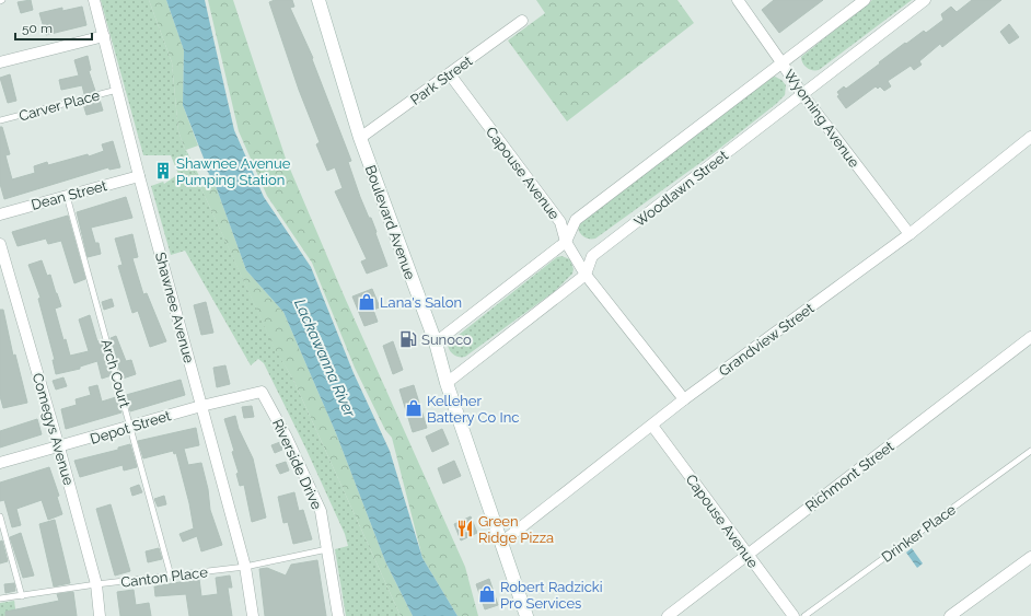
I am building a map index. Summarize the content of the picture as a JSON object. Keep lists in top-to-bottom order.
{
  "streets": {
    "street": [
      "Park Street",
      "Wyoming Avenue",
      "Capouse Avenue",
      "Woodlawn Street",
      "Dean Street",
      "Boulevard Avenue",
      "Shawnee Avenue",
      "Grandview Street",
      "Depot Street",
      "Comegys Avenue",
      "Riverside Drive",
      "Richmont Street"
    ],
    "lane": [
      "Carver Place",
      "Arch Court",
      "Drinker Place",
      "Canton Place"
    ]
  },
  "crossings": [
    ["Park Street", "Capouse Avenue"],
    ["Park Street", "Boulevard Avenue"],
    ["Carver Place", "Shawnee Avenue"],
    ["Wyoming Avenue", "Woodlawn Street"],
    ["Wyoming Avenue", "Grandview Street"],
    ["Capouse Avenue", "Woodlawn Street"],
    ["Capouse Avenue", "Grandview Street"],
    ["Capouse Avenue", "Richmont Street"],
    ["Woodlawn Street", "Boulevard Avenue"],
    ["Dean Street", "Shawnee Avenue"],
    ["Dean Street", "Arch Court"],
    ["Boulevard Avenue", "Grandview Street"],
    ["Shawnee Avenue", "Depot Street"],
    ["Shawnee Avenue", "Canton Place"],
    ["Arch Court", "Depot Street"],
    ["Arch Court", "Canton Place"],
    ["Depot Street", "Comegys Avenue"],
    ["Depot Street", "Riverside Drive"],
    ["Comegys Avenue", "Canton Place"],
    ["Riverside Drive", "Canton Place"]
  ],
  "water": ["Lackawanna River"],
  "places": {
    "building": ["Shawnee Avenue Pumping Station"],
    "shop": ["Lana's Salon", "Kelleher Battery Co Inc", "Robert Radzicki Pro Services"],
    "fuel station": ["Sunoco"],
    "restaurant": ["Green Ridge Pizza"]
  },
  "scale_bar": "50 m"
}
